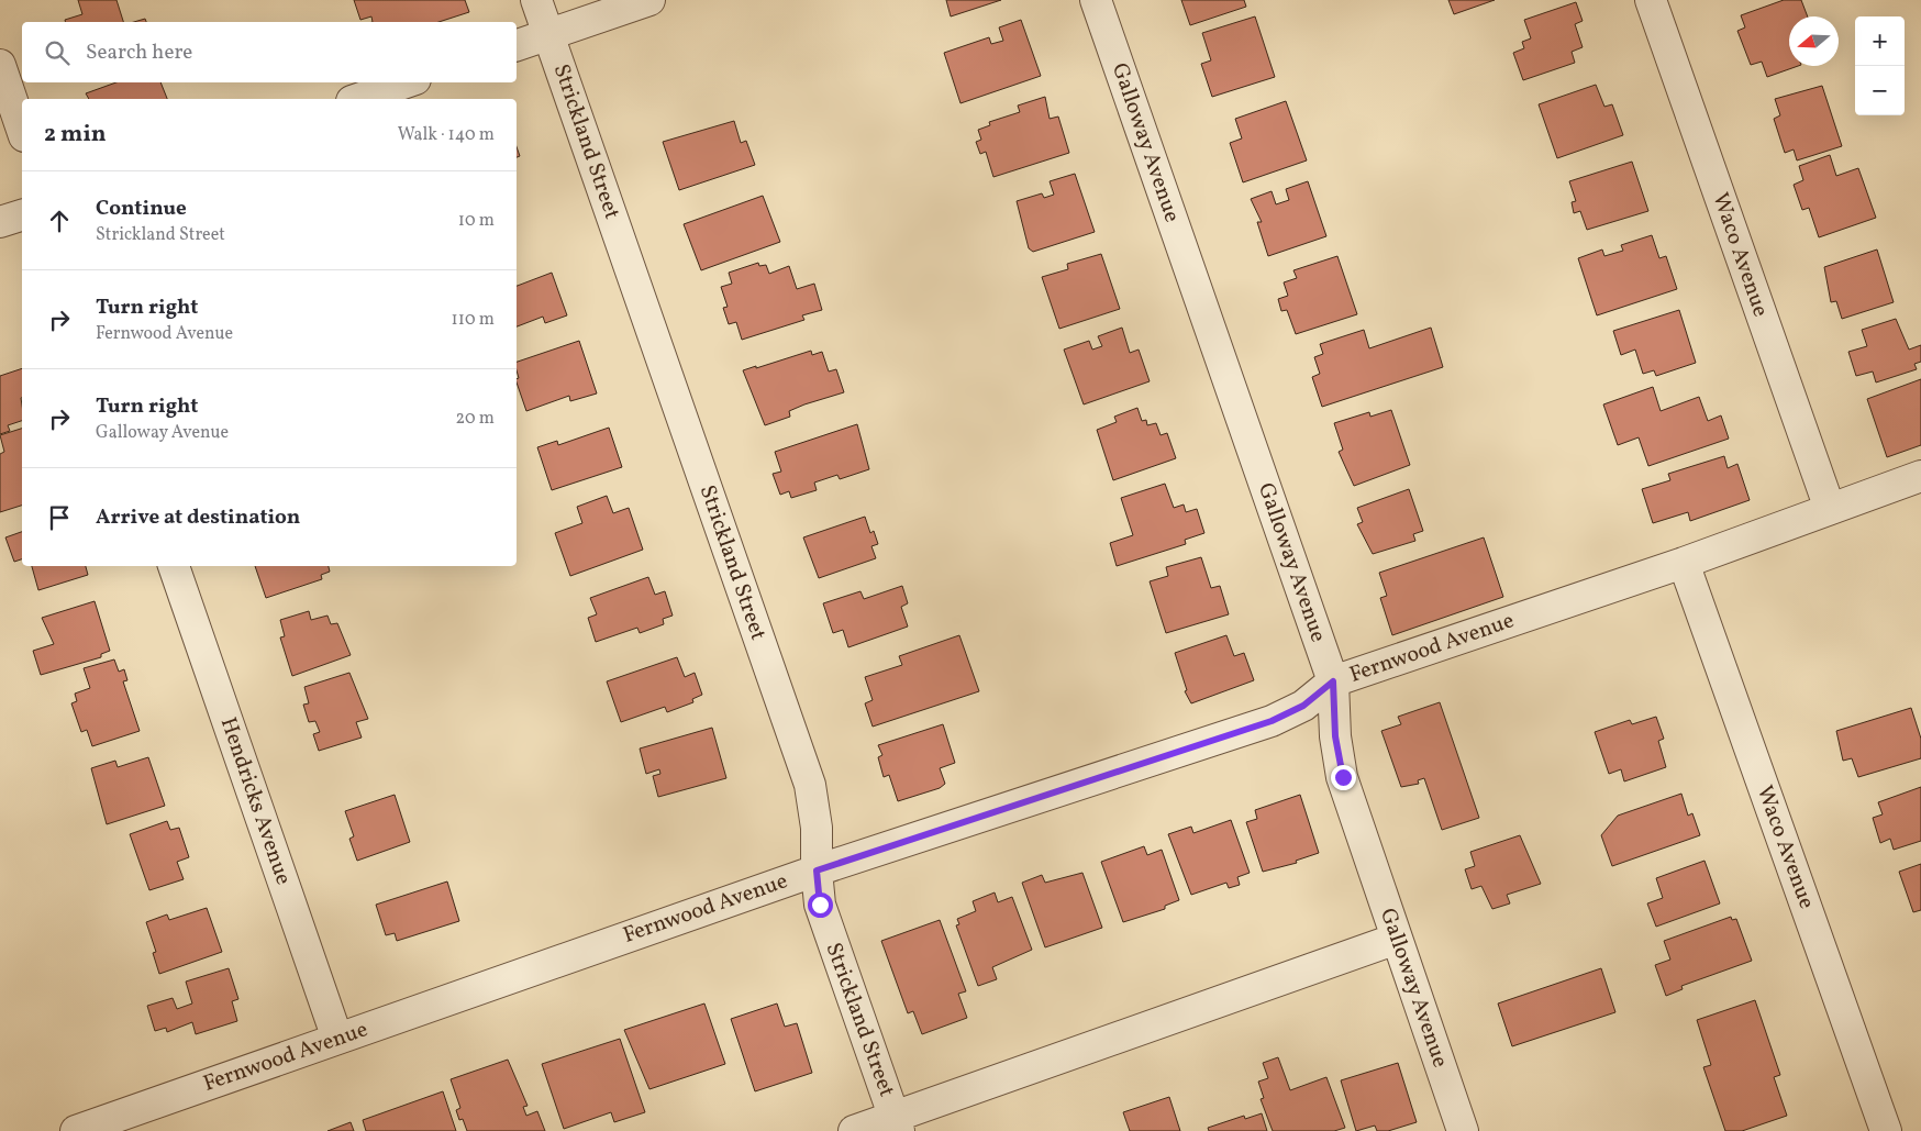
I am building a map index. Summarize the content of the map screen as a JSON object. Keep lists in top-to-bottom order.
{
  "streets": {
    "street": [
      "Strickland Street",
      "Galloway Avenue",
      "Waco Avenue",
      "Fernwood Avenue",
      "Hendricks Avenue"
    ]
  },
  "crossings": [
    ["Strickland Street", "Fernwood Avenue"],
    ["Galloway Avenue", "Fernwood Avenue"],
    ["Waco Avenue", "Fernwood Avenue"],
    ["Fernwood Avenue", "Hendricks Avenue"]
  ],
  "north": "left",
  "page": {
    "map_buttons": ["+", "−"],
    "search": "Search here",
    "heading": ["2 min", "Walk · 140 m"],
    "list": [
      ["Continue", "Strickland Street", "10 m"],
      ["Turn right", "Fernwood Avenue", "110 m"],
      ["Turn right", "Galloway Avenue", "20 m"],
      "Arrive at destination"
    ]
  }
}
